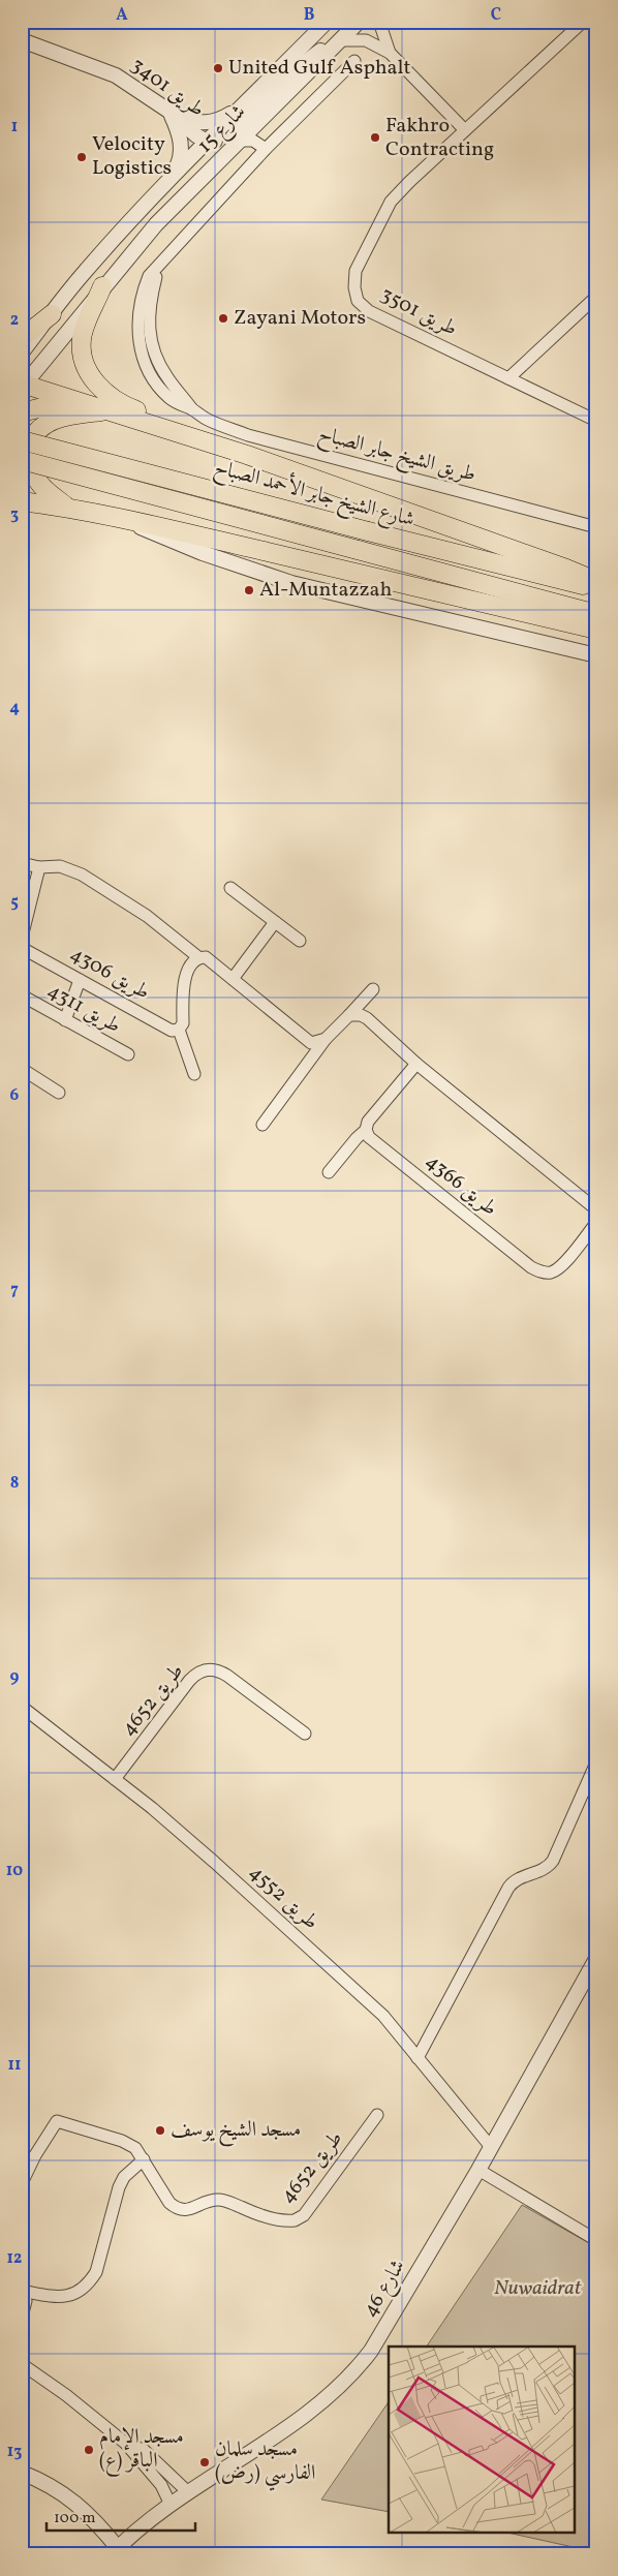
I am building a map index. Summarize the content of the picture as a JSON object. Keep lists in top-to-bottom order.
{
  "streets": {
    "main road": ["شارع الشيخ جابر الأحمد الصباح"],
    "street": [
      "طريق 3401",
      "شارع 15",
      "طريق 3501",
      "طريق الشيخ جابر الصباح",
      "طريق 4306",
      "طريق 4311",
      "طريق 4366",
      "طريق 4652",
      "طريق 4552",
      "شارع 46"
    ]
  },
  "crossings": [
    ["طريق 3401", "شارع 15"],
    ["طريق 4652", "طريق 4552"],
    ["طريق 4552", "شارع 46"]
  ],
  "parks": ["Nuwaidrat"],
  "places": [
    "United Gulf Asphalt",
    "Fakhro Contracting",
    "Velocity Logistics",
    "Zayani Motors",
    "Al-Muntazzah",
    "مسجد الشيخ يوسف",
    "مسجد الإمام الباقر (ع)",
    "مسجد سلمان الفارسي (رض)"
  ],
  "scale_bar": "100 m",
  "grid": {
    "columns": ["A", "B", "C"],
    "rows": [
      "1",
      "2",
      "3",
      "4",
      "5",
      "6",
      "7",
      "8",
      "9",
      "10",
      "11",
      "12",
      "13"
    ]
  }
}
